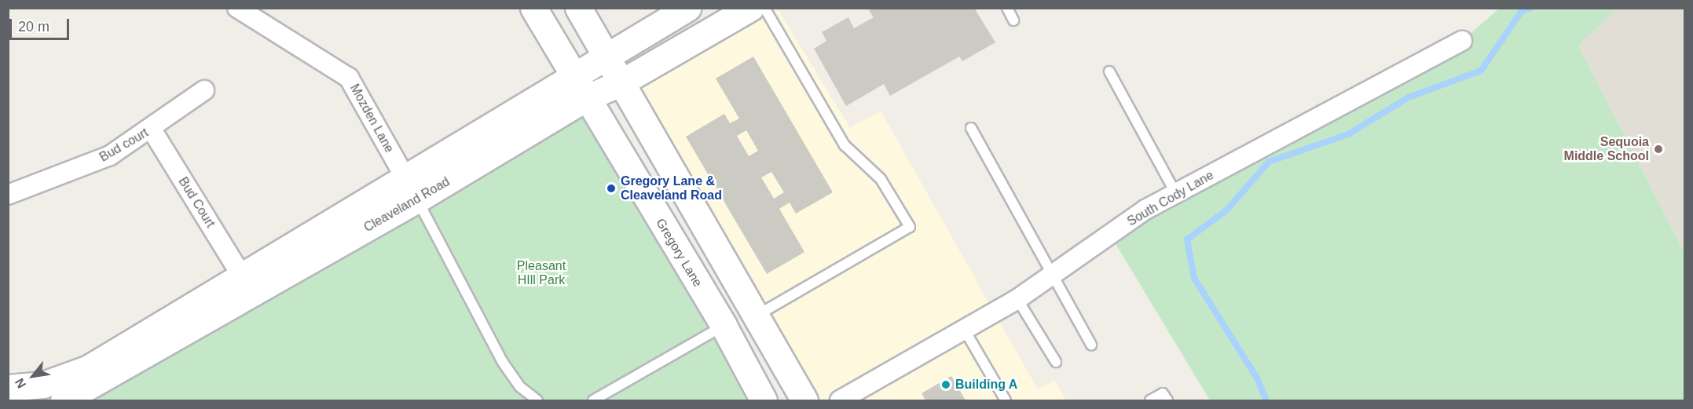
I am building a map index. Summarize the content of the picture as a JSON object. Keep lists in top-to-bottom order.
{
  "streets": {
    "street": [
      "Mozden Lane",
      "Bud court",
      "South Cody Lane",
      "Bud Court",
      "Cleaveland Road",
      "Gregory Lane"
    ]
  },
  "crossings": [
    ["Mozden Lane", "Cleaveland Road"],
    ["Bud court", "Bud Court"],
    ["Bud Court", "Cleaveland Road"],
    ["Cleaveland Road", "Gregory Lane"]
  ],
  "parks": ["Pleasant HIll Park"],
  "places": ["Sequoia Middle School", "Gregory Lane & Cleaveland Road", "Building A"],
  "scale_bar": "20 m",
  "north": "bottom left"
}
